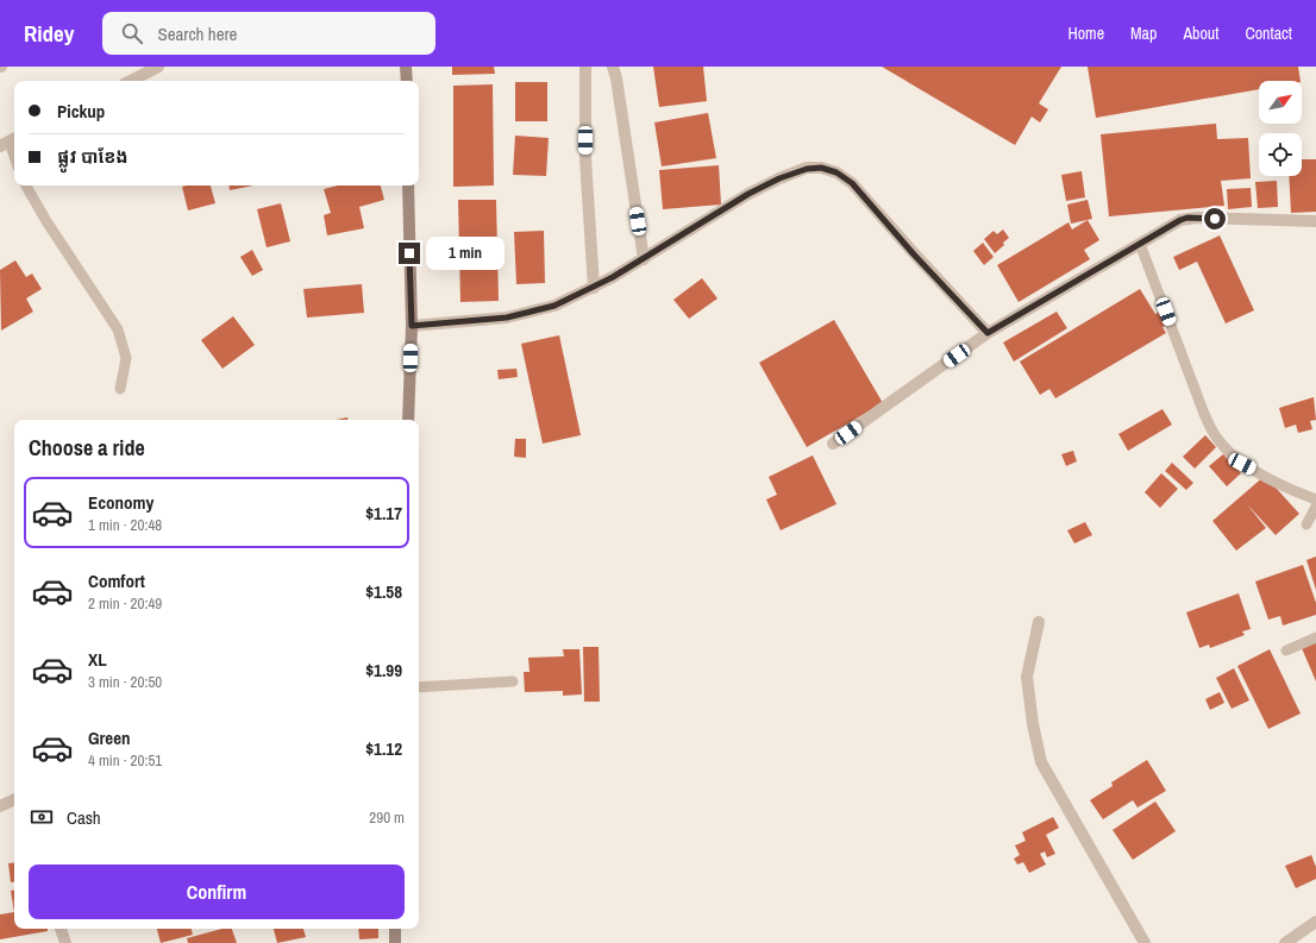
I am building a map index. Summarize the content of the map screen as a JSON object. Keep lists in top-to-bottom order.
{
  "north": "top right",
  "page": {
    "header": "Ridey",
    "search": "Search here",
    "nav": [
      "Home",
      "Map",
      "About",
      "Contact"
    ],
    "banner": ["Pickup", "ផ្លូវ បាខែង"],
    "bubble": "1 min",
    "heading": "Choose a ride",
    "list": [
      {
        "name": "Economy",
        "note": "1 min · 20:48",
        "value": "$1.17"
      },
      {
        "name": "Comfort",
        "note": "2 min · 20:49",
        "value": "$1.58"
      },
      {
        "name": "XL",
        "note": "3 min · 20:50",
        "value": "$1.99"
      },
      {
        "name": "Green",
        "note": "4 min · 20:51",
        "value": "$1.12"
      }
    ],
    "pay": ["Cash", "290 m"],
    "buttons": "Confirm"
  }
}
